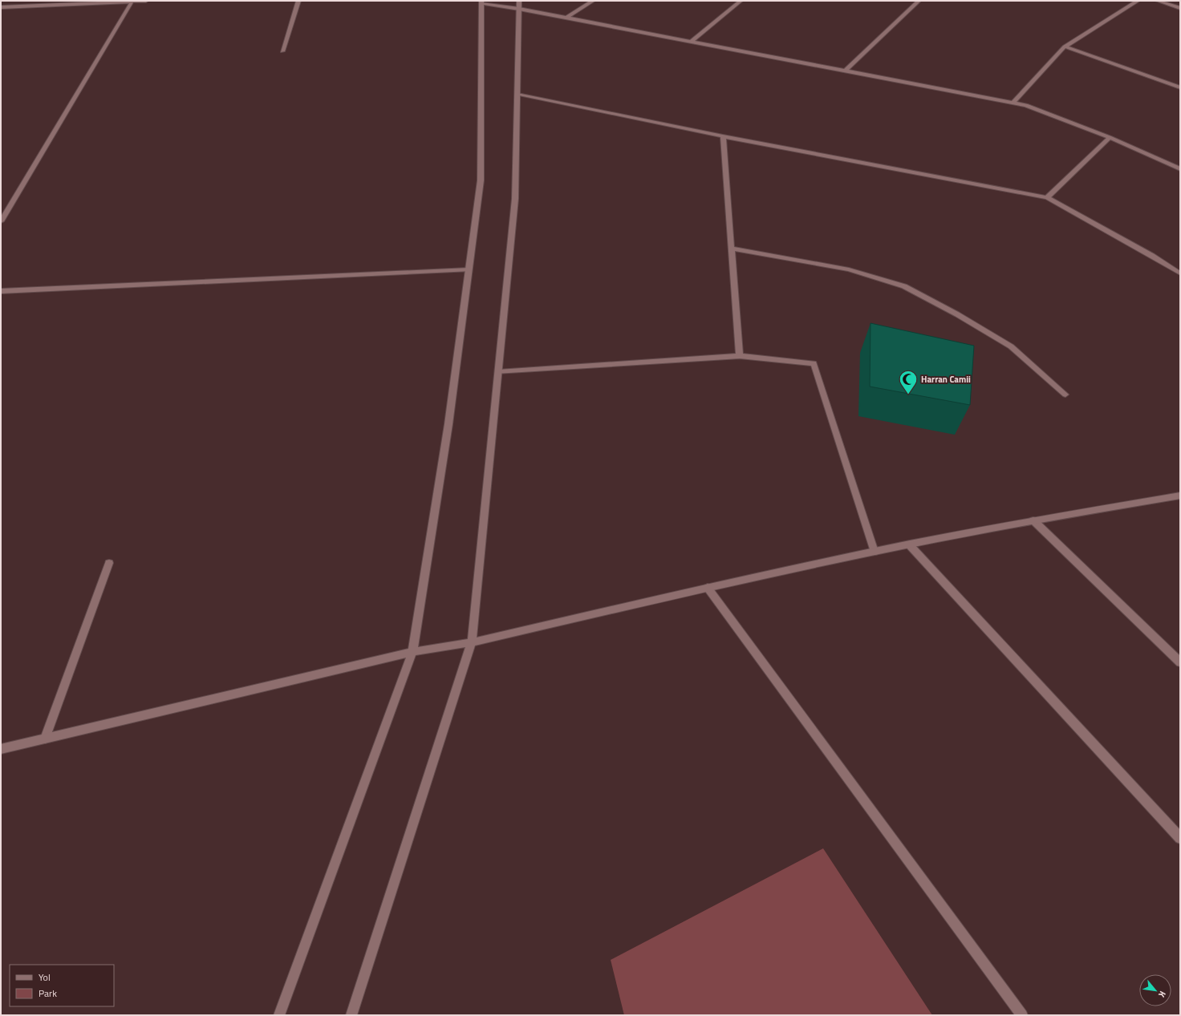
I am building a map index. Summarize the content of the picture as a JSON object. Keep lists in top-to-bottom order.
{
  "places": {
    "mosque": ["Harran Camii"]
  },
  "legend": ["Yol", "Park"],
  "north": "bottom right"
}
